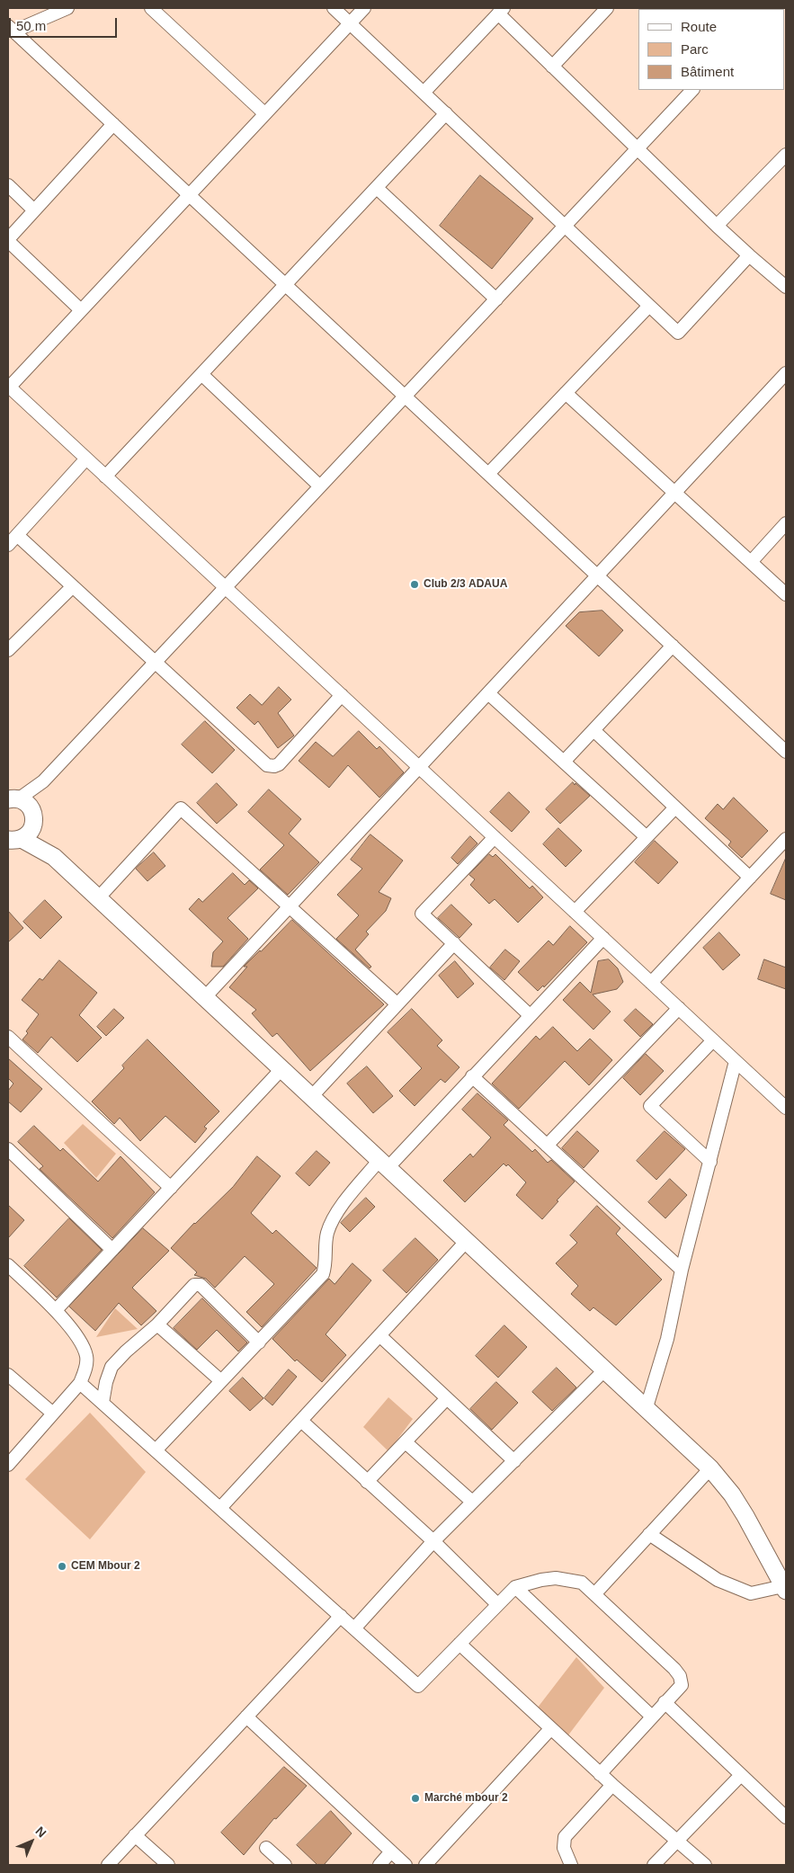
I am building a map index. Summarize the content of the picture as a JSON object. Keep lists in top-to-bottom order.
{
  "places": ["Club 2/3 ADAUA", "CEM Mbour 2", "Marché mbour 2"],
  "legend": ["Route", "Parc", "Bâtiment"],
  "scale_bar": "50 m",
  "north": "top right"
}
